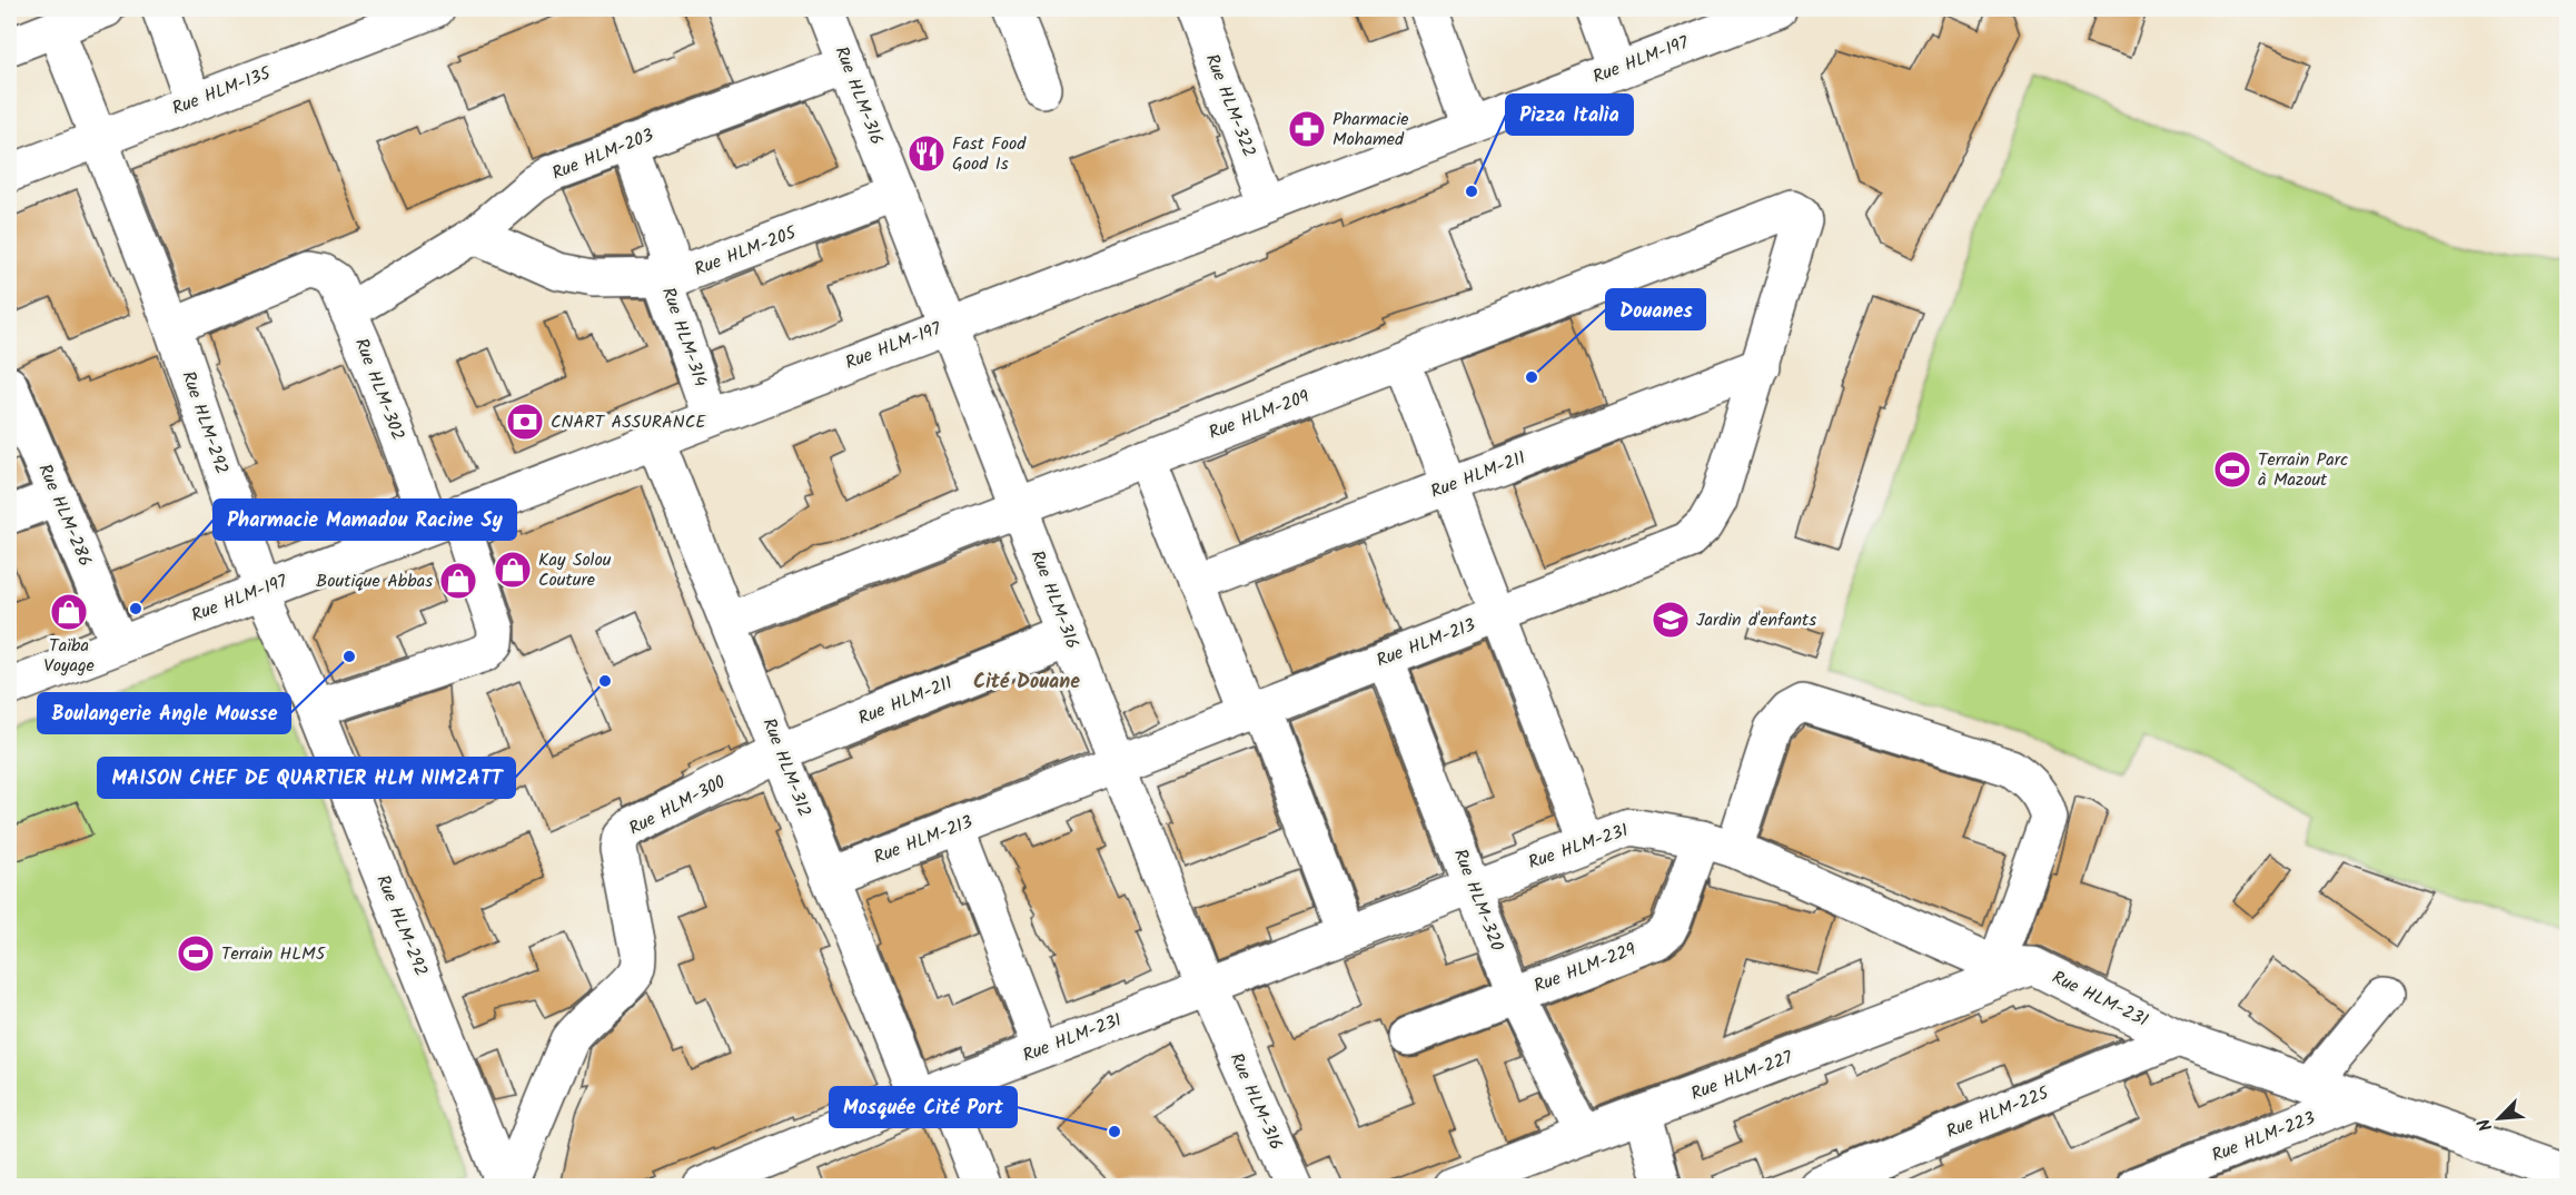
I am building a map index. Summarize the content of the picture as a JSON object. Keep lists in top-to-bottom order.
{
  "streets": {
    "street": [
      "Rue HLM-197",
      "Rue HLM-135",
      "Rue HLM-316",
      "Rue HLM-322",
      "Rue HLM-203",
      "Rue HLM-205",
      "Rue HLM-314",
      "Rue HLM-302",
      "Rue HLM-209",
      "Rue HLM-292",
      "Rue HLM-211",
      "Rue HLM-286",
      "Rue HLM-213",
      "Rue HLM-312",
      "Rue HLM-300",
      "Rue HLM-231",
      "Rue HLM-320",
      "Rue HLM-229",
      "Rue HLM-227",
      "Rue HLM-225",
      "Rue HLM-223"
    ]
  },
  "crossings": [
    ["Rue HLM-197", "Rue HLM-316"],
    ["Rue HLM-197", "Rue HLM-322"],
    ["Rue HLM-197", "Rue HLM-314"],
    ["Rue HLM-197", "Rue HLM-302"],
    ["Rue HLM-197", "Rue HLM-292"],
    ["Rue HLM-197", "Rue HLM-286"],
    ["Rue HLM-197", "Rue HLM-312"],
    ["Rue HLM-135", "Rue HLM-292"],
    ["Rue HLM-316", "Rue HLM-203"],
    ["Rue HLM-316", "Rue HLM-205"],
    ["Rue HLM-316", "Rue HLM-209"],
    ["Rue HLM-316", "Rue HLM-211"],
    ["Rue HLM-316", "Rue HLM-213"],
    ["Rue HLM-316", "Rue HLM-231"],
    ["Rue HLM-203", "Rue HLM-205"],
    ["Rue HLM-203", "Rue HLM-314"],
    ["Rue HLM-203", "Rue HLM-302"],
    ["Rue HLM-205", "Rue HLM-314"],
    ["Rue HLM-302", "Rue HLM-292"],
    ["Rue HLM-209", "Rue HLM-213"],
    ["Rue HLM-209", "Rue HLM-312"],
    ["Rue HLM-292", "Rue HLM-300"],
    ["Rue HLM-211", "Rue HLM-213"],
    ["Rue HLM-211", "Rue HLM-312"],
    ["Rue HLM-211", "Rue HLM-300"],
    ["Rue HLM-213", "Rue HLM-312"],
    ["Rue HLM-213", "Rue HLM-320"],
    ["Rue HLM-312", "Rue HLM-300"],
    ["Rue HLM-312", "Rue HLM-231"],
    ["Rue HLM-231", "Rue HLM-320"],
    ["Rue HLM-231", "Rue HLM-229"],
    ["Rue HLM-231", "Rue HLM-227"],
    ["Rue HLM-231", "Rue HLM-225"],
    ["Rue HLM-231", "Rue HLM-223"],
    ["Rue HLM-320", "Rue HLM-229"],
    ["Rue HLM-320", "Rue HLM-227"]
  ],
  "districts": ["Cité Douane"],
  "places": {
    "pharmacy": ["Pharmacie Mohamed"],
    "restaurant": ["Fast Food Good Is"],
    "other": [
      "Pizza Italia",
      "Douanes",
      "Pharmacie Mamadou Racine Sy",
      "Boulangerie Angle Mousse",
      "MAISON CHEF DE QUARTIER HLM NIMZATT",
      "Mosquée Cité Port"
    ],
    "bank": ["CNART ASSURANCE"],
    "sports": ["Terrain Parc à Mazout", "Terrain HLM5"],
    "shop": ["Kay Solou Couture", "Boutique Abbas", "Taïba Voyage"],
    "school or university": ["Jardin d'enfants"]
  },
  "north": "bottom left"
}
